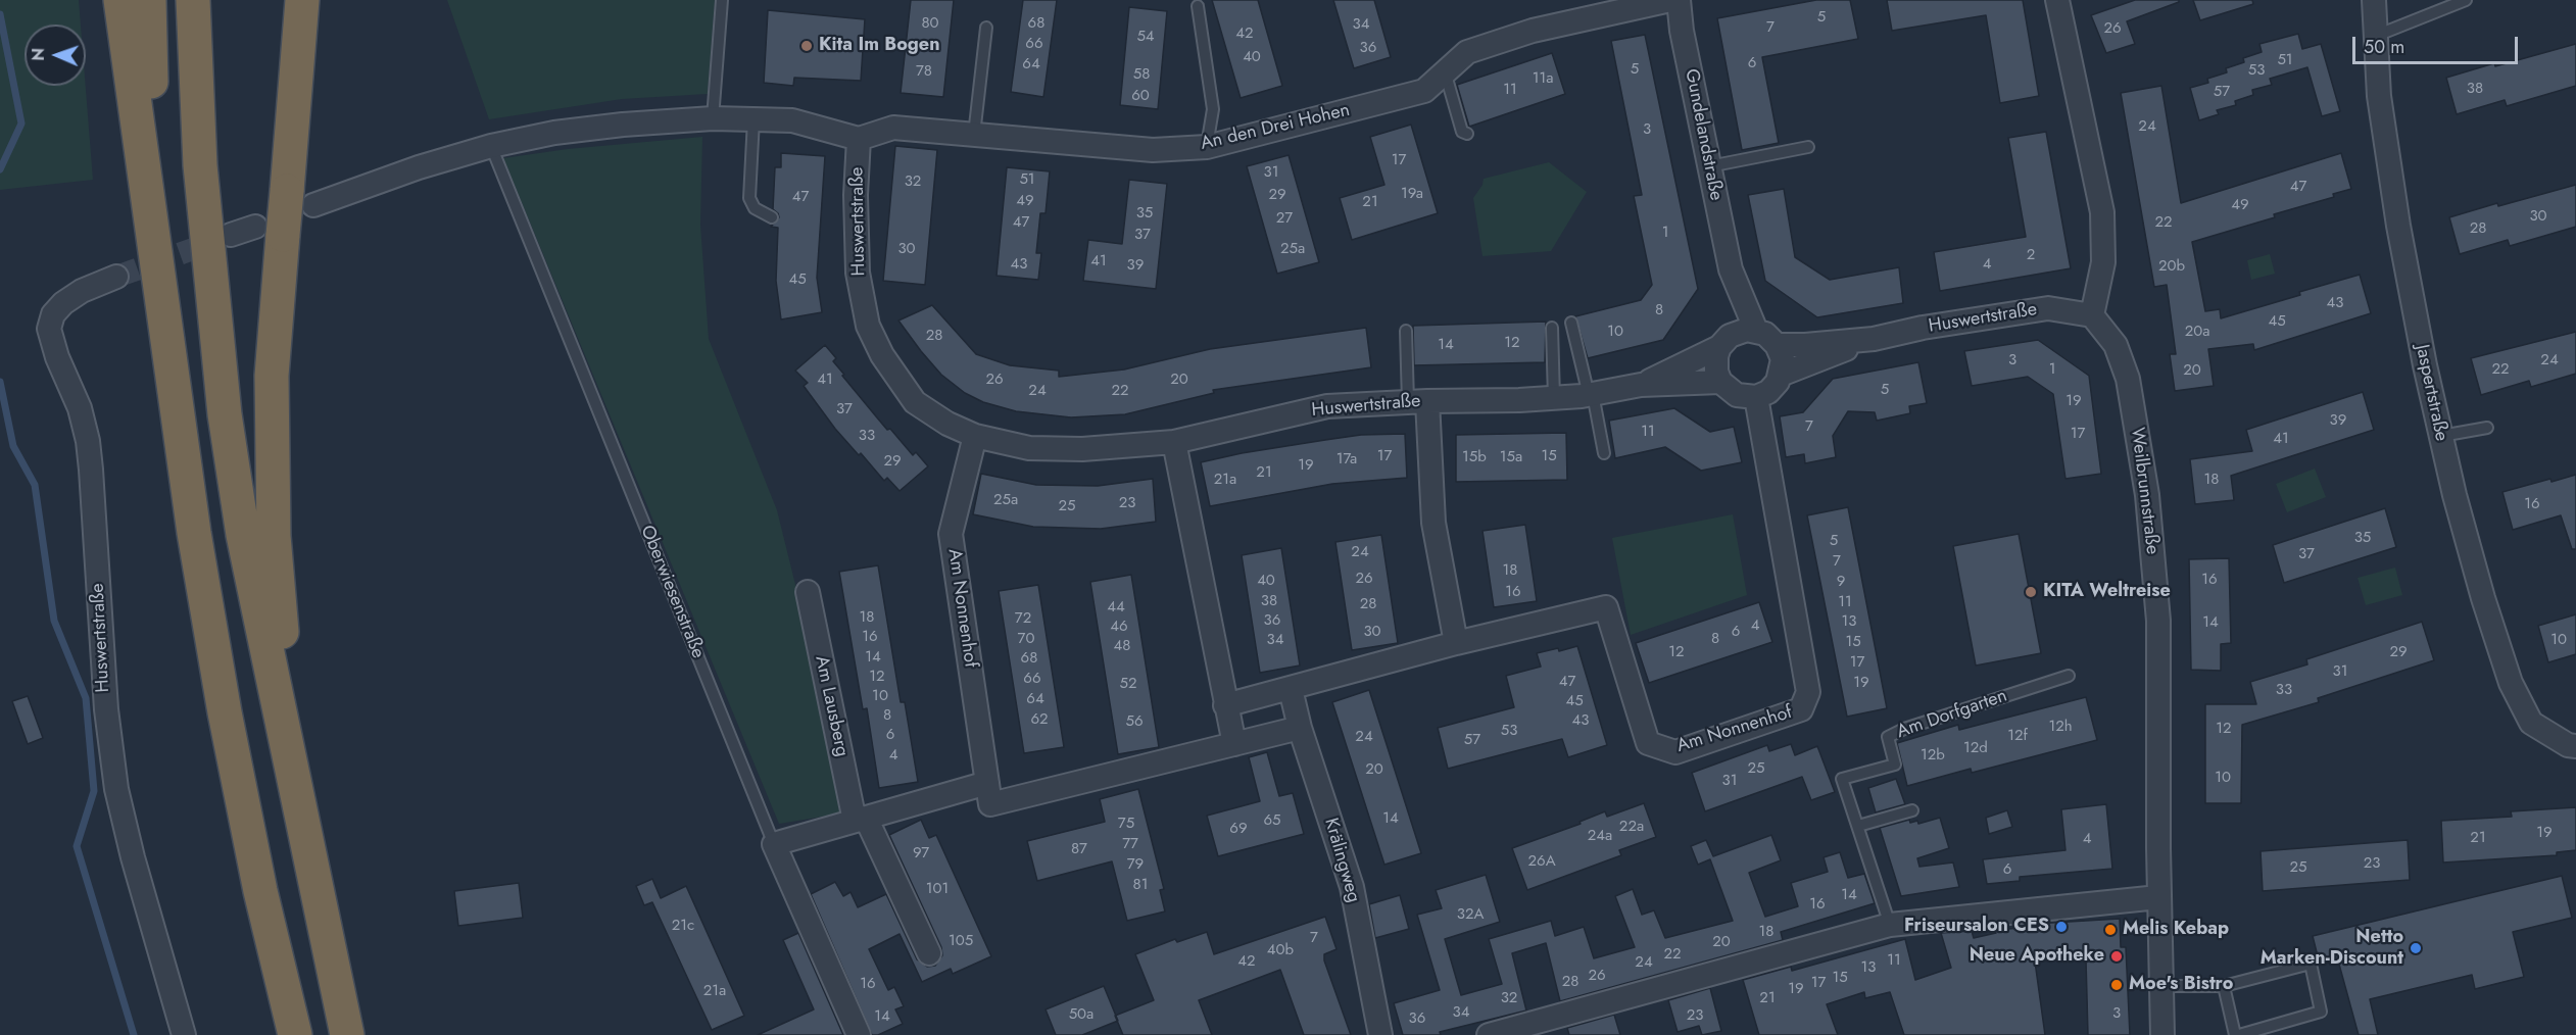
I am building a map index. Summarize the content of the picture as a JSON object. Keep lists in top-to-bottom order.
{
  "streets": {
    "street": [
      "An den Drei Hohen",
      "Gundelandstraße",
      "Huswertstraße",
      "Jaspertstraße",
      "Weilbrunnstraße",
      "Oberwiesenstraße",
      "Am Nonnenhof",
      "Am Lausberg",
      "Krälingweg"
    ],
    "lane": ["Am Dorfgarten"]
  },
  "crossings": [
    ["An den Drei Hohen", "Huswertstraße"],
    ["Gundelandstraße", "Huswertstraße"],
    ["Gundelandstraße", "Am Nonnenhof"],
    ["Huswertstraße", "Weilbrunnstraße"],
    ["Huswertstraße", "Am Nonnenhof"],
    ["Am Nonnenhof", "Krälingweg"]
  ],
  "places": [
    "Kita Im Bogen",
    "KITA Weltreise",
    "Friseursalon CES",
    "Melis Kebap",
    "Netto Marken-Discount",
    "Neue Apotheke",
    "Moe's Bistro"
  ],
  "house_numbers": [
    "5",
    "80",
    "68",
    "34",
    "7",
    "26",
    "42",
    "54",
    "66",
    "36",
    "40",
    "51",
    "6",
    "64",
    "5",
    "53",
    "78",
    "58",
    "11a",
    "38",
    "11",
    "57",
    "60",
    "24",
    "3",
    "17",
    "31",
    "51",
    "32",
    "47",
    "19a",
    "29",
    "47",
    "49",
    "21",
    "49",
    "35",
    "30",
    "27",
    "47",
    "22",
    "28",
    "1",
    "37",
    "30",
    "25a",
    "2",
    "41",
    "43",
    "4",
    "39",
    "20b",
    "45",
    "43",
    "8",
    "45",
    "10",
    "20a",
    "28",
    "12",
    "14",
    "3",
    "24",
    "1",
    "22",
    "20",
    "41",
    "26",
    "20",
    "5",
    "24",
    "22",
    "19",
    "37",
    "39",
    "7",
    "11",
    "17",
    "33",
    "41",
    "17",
    "15",
    "15b",
    "15a",
    "17a",
    "29",
    "19",
    "21",
    "21a",
    "18",
    "25a",
    "23",
    "16",
    "25",
    "35",
    "5",
    "24",
    "37",
    "7",
    "18",
    "26",
    "16",
    "40",
    "9",
    "16",
    "38",
    "11",
    "28",
    "44",
    "18",
    "72",
    "36",
    "13",
    "14",
    "4",
    "46",
    "30",
    "6",
    "16",
    "70",
    "8",
    "34",
    "10",
    "15",
    "48",
    "12",
    "29",
    "14",
    "68",
    "17",
    "31",
    "12",
    "66",
    "47",
    "19",
    "52",
    "33",
    "10",
    "64",
    "45",
    "8",
    "62",
    "43",
    "56",
    "12h",
    "12",
    "53",
    "6",
    "12f",
    "24",
    "57",
    "12d",
    "4",
    "12b",
    "25",
    "20",
    "10",
    "31",
    "14",
    "65",
    "75",
    "22a",
    "69",
    "19",
    "24a",
    "21",
    "4",
    "77",
    "87",
    "97",
    "26A",
    "23",
    "79",
    "25",
    "6",
    "81",
    "101",
    "14",
    "16",
    "32A",
    "21c",
    "18",
    "7",
    "105",
    "20",
    "40b",
    "22",
    "11",
    "42",
    "24",
    "13",
    "26",
    "15",
    "28",
    "17",
    "16",
    "19",
    "21a",
    "32",
    "21",
    "34",
    "3",
    "50a",
    "23",
    "14",
    "36"
  ],
  "scale_bar": "50 m",
  "north": "left"
}
